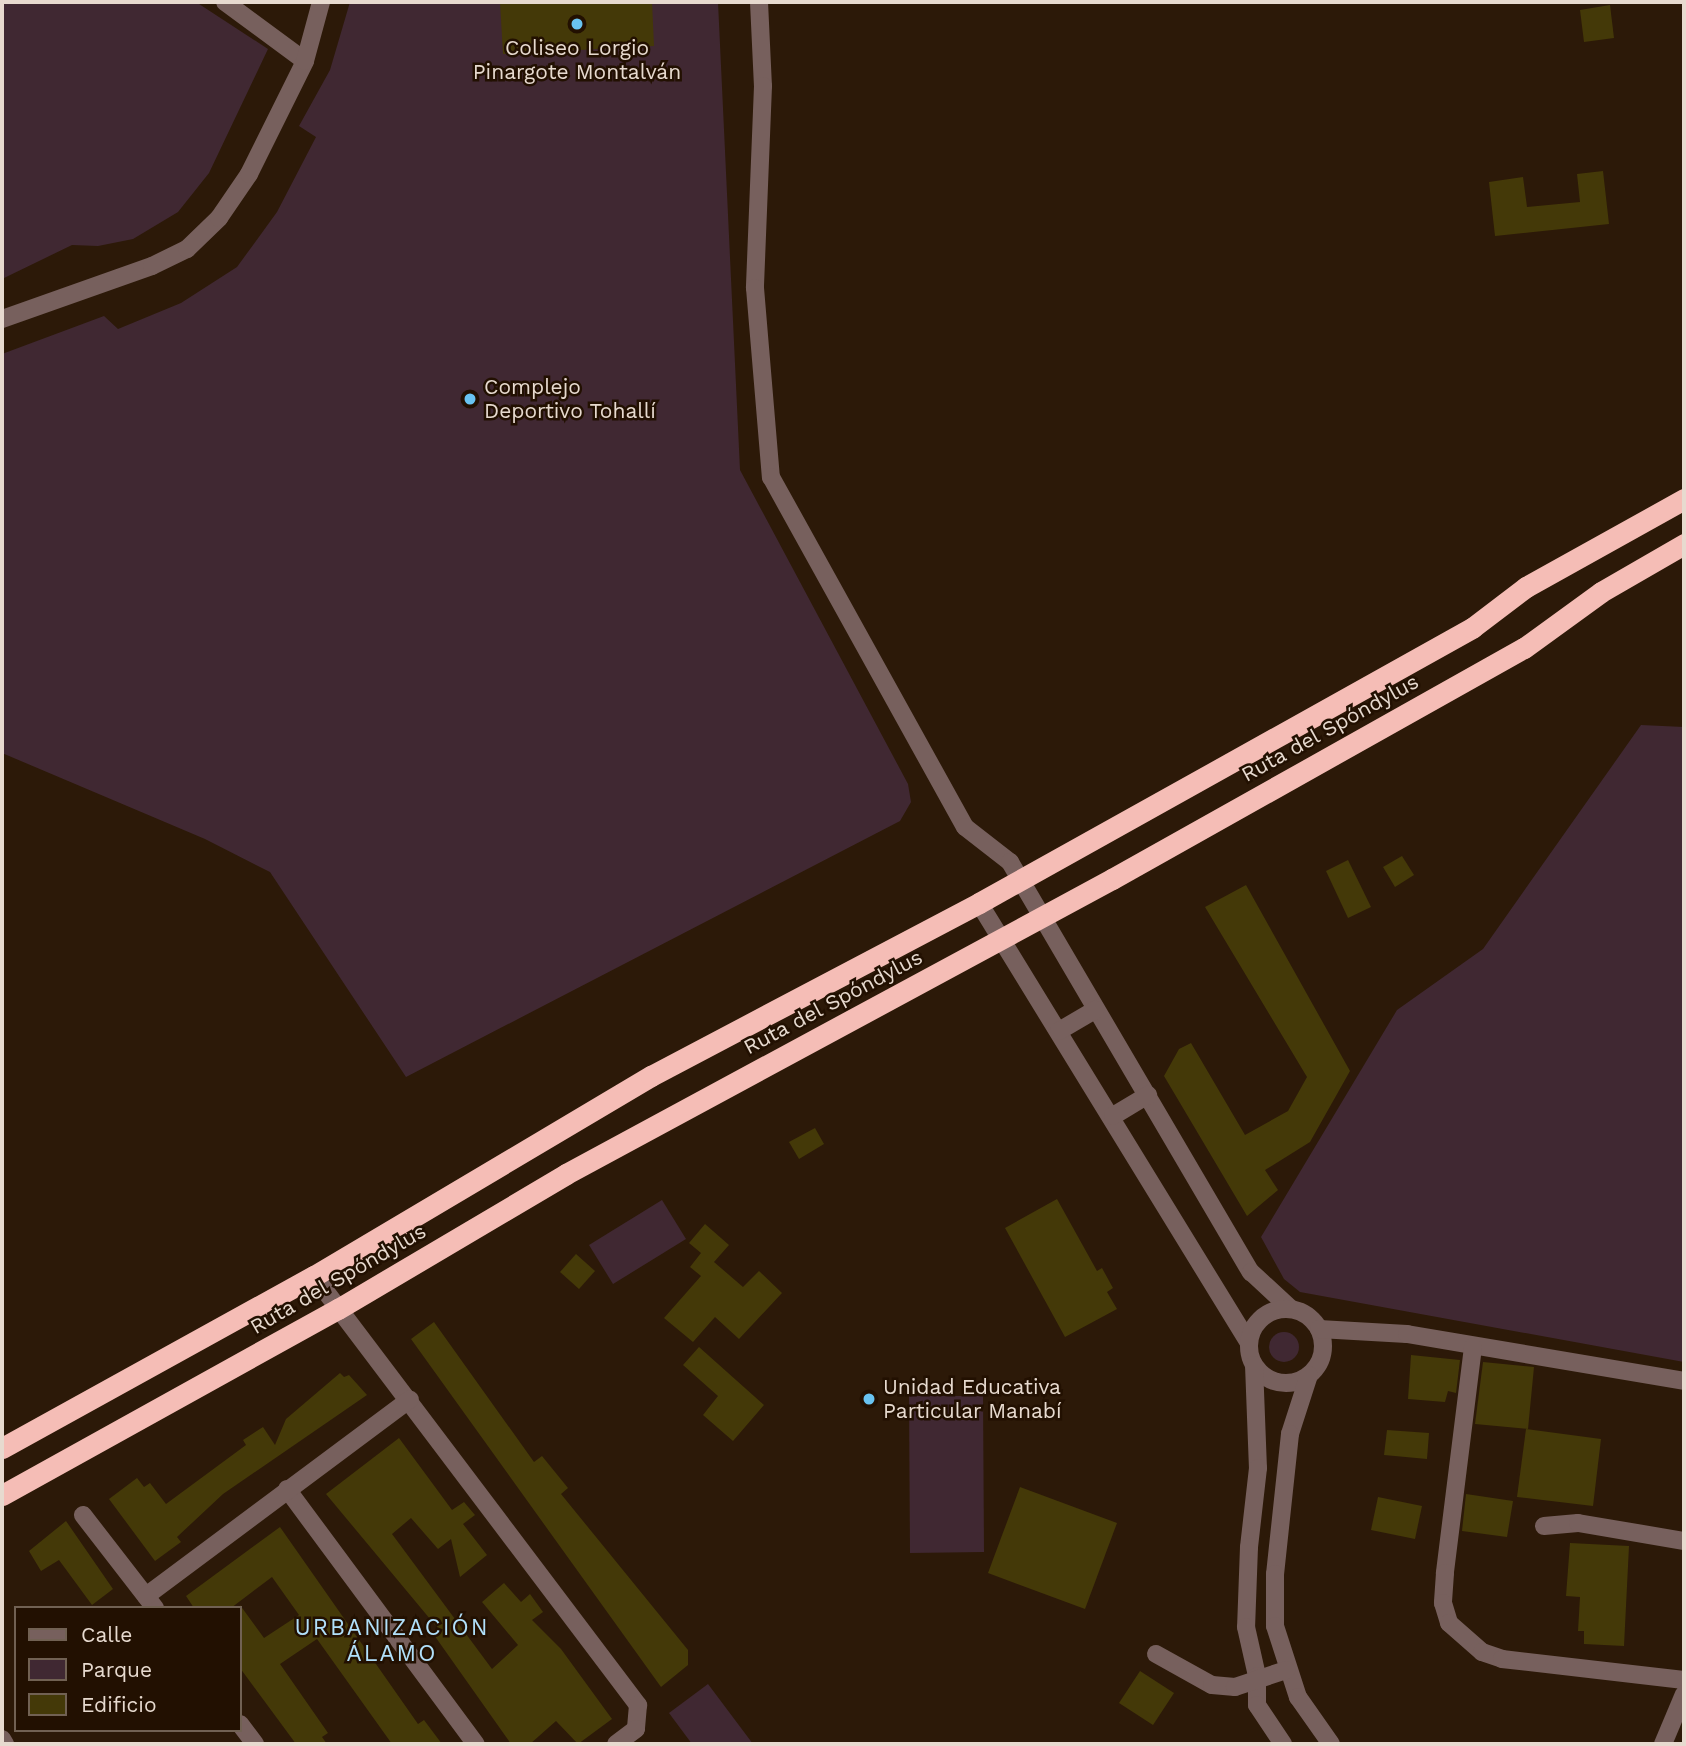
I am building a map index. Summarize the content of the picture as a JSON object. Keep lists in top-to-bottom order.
{
  "streets": {
    "highway": ["Ruta del Spóndylus"]
  },
  "districts": ["URBANIZACIÓN ÁLAMO"],
  "places": ["Coliseo Lorgio Pinargote Montalván", "Complejo Deportivo Tohallí", "Unidad Educativa Particular Manabí"],
  "legend": ["Calle", "Parque", "Edificio"]
}
